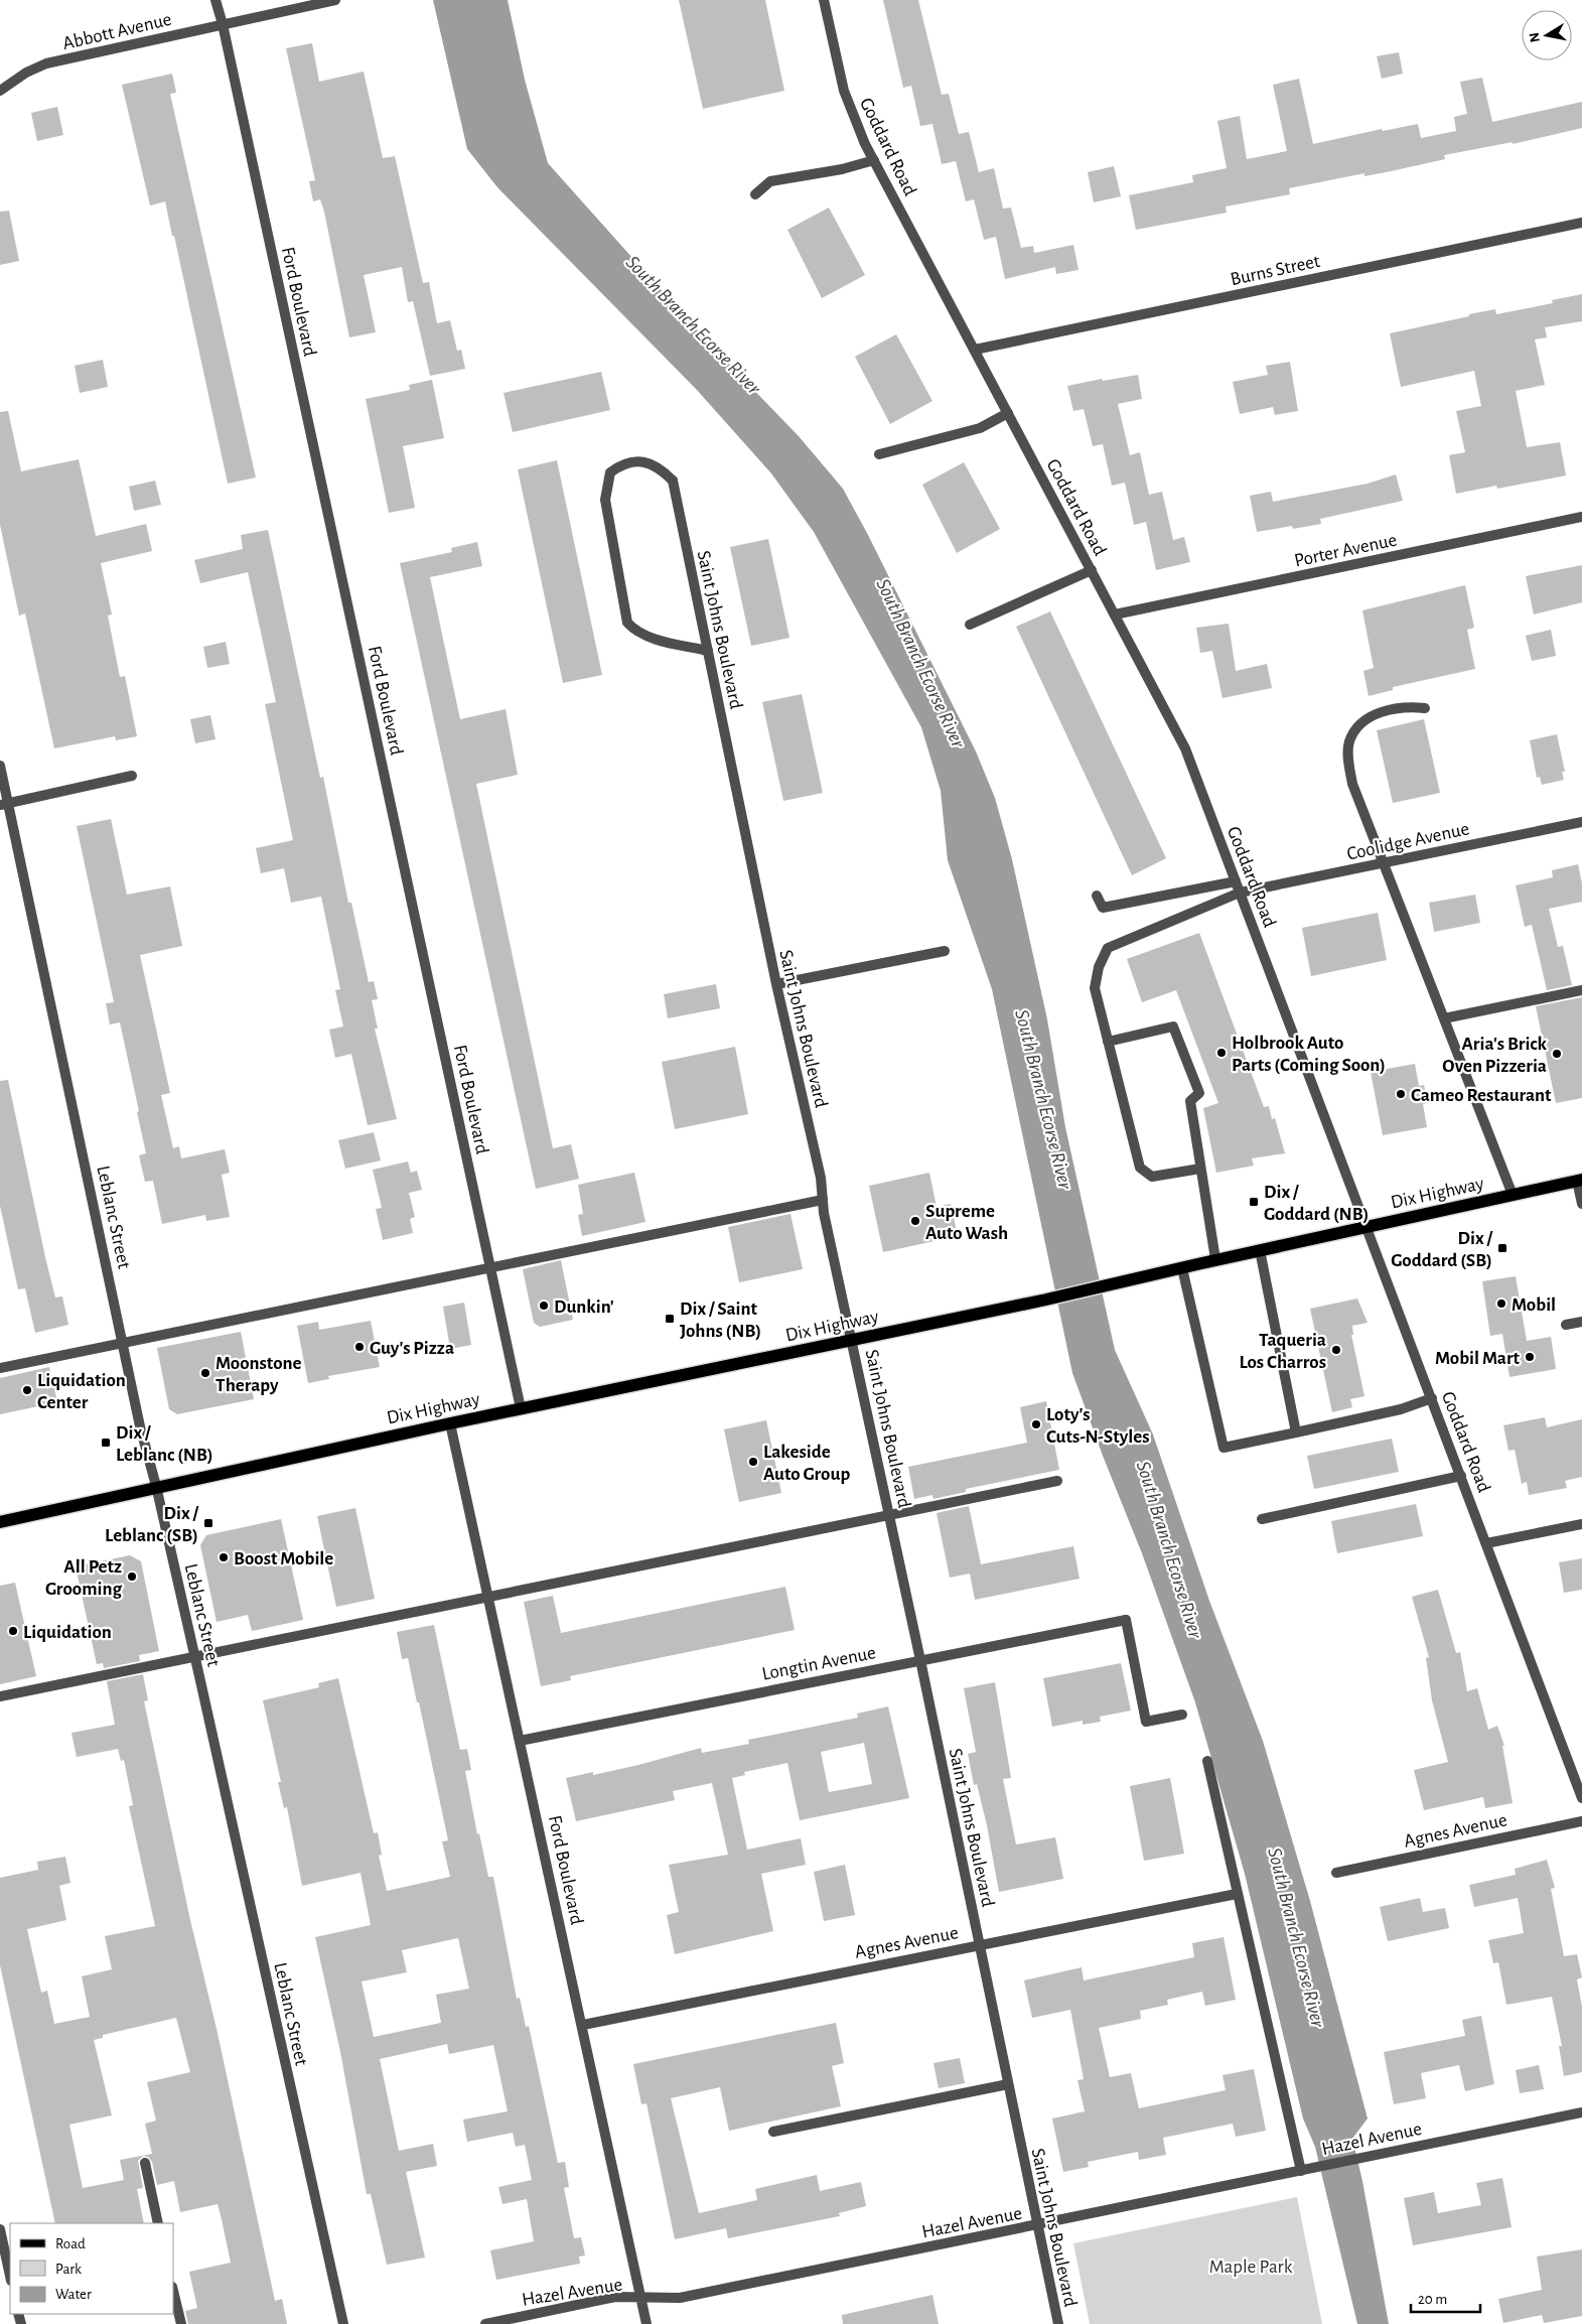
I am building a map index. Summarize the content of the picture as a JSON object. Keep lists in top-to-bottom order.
{
  "streets": {
    "main road": ["Dix Highway"],
    "street": [
      "Abbott Avenue",
      "Goddard Road",
      "Burns Street",
      "Ford Boulevard",
      "Porter Avenue",
      "Saint Johns Boulevard",
      "Coolidge Avenue",
      "Leblanc Street",
      "Longtin Avenue",
      "Agnes Avenue",
      "Hazel Avenue"
    ]
  },
  "crossings": [
    ["Abbott Avenue", "Ford Boulevard"],
    ["Goddard Road", "Burns Street"],
    ["Goddard Road", "Porter Avenue"],
    ["Goddard Road", "Coolidge Avenue"],
    ["Goddard Road", "Dix Highway"],
    ["Ford Boulevard", "Dix Highway"],
    ["Ford Boulevard", "Longtin Avenue"],
    ["Ford Boulevard", "Agnes Avenue"],
    ["Ford Boulevard", "Hazel Avenue"],
    ["Saint Johns Boulevard", "Dix Highway"],
    ["Saint Johns Boulevard", "Longtin Avenue"],
    ["Saint Johns Boulevard", "Agnes Avenue"],
    ["Saint Johns Boulevard", "Hazel Avenue"],
    ["Dix Highway", "Leblanc Street"]
  ],
  "water": ["South Branch Ecorse River"],
  "parks": ["Maple Park"],
  "places": {
    "other": [
      "Holbrook Auto Parts (Coming Soon)",
      "Aria's Brick Oven Pizzeria",
      "Cameo Restaurant",
      "Supreme Auto Wash",
      "Mobil",
      "Dunkin'",
      "Guy's Pizza",
      "Taqueria Los Charros",
      "Mobil Mart",
      "Moonstone Therapy",
      "Liquidation Center",
      "Loty's Cuts-N-Styles",
      "Lakeside Auto Group",
      "Boost Mobile",
      "All Petz Grooming",
      "Liquidation"
    ],
    "transit": [
      "Dix / Goddard (NB)",
      "Dix / Goddard (SB)",
      "Dix / Saint Johns (NB)",
      "Dix / Leblanc (NB)",
      "Dix / Leblanc (SB)"
    ]
  },
  "legend": ["Road", "Park", "Water"],
  "scale_bar": "20 m",
  "north": "left"
}
